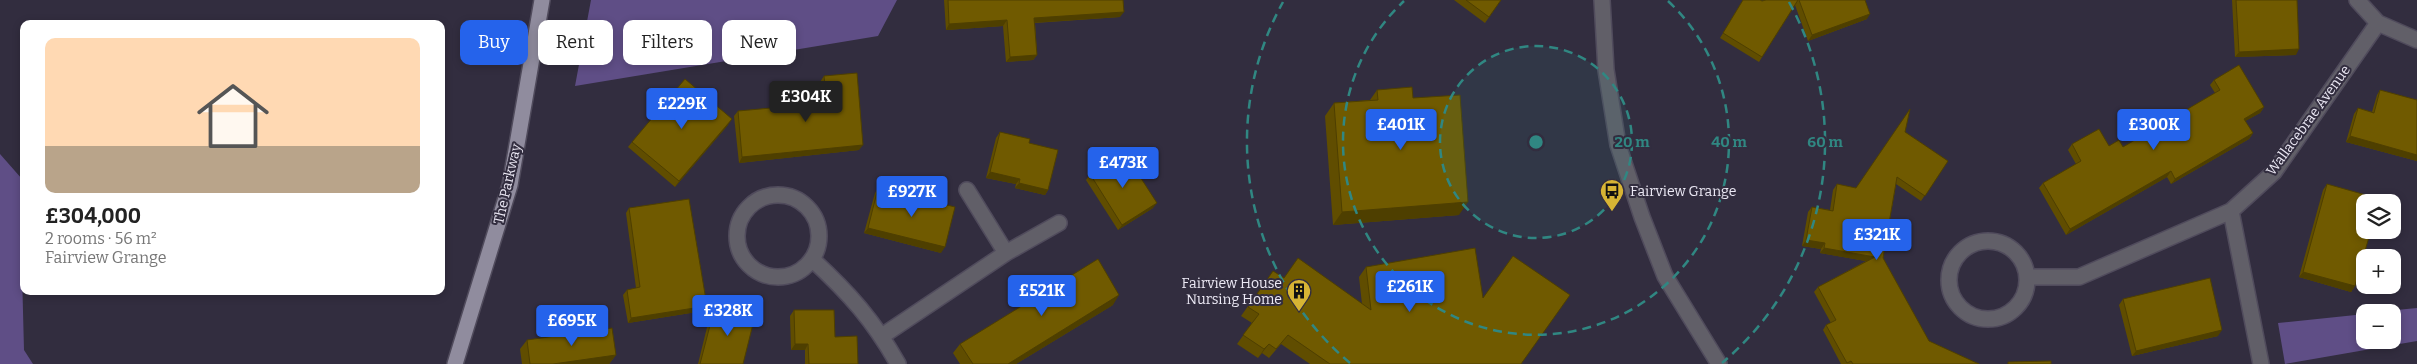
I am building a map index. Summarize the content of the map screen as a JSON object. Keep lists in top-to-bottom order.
{
  "streets": {
    "main road": ["The Parkway"],
    "street": ["Wallacebrae Avenue"]
  },
  "places": {
    "bus stop": ["Fairview Grange"],
    "building": ["Fairview House Nursing Home"]
  },
  "page": {
    "chip": [
      "Buy",
      "Rent",
      "Filters",
      "New"
    ],
    "list": [
      {
        "name": "£304,000",
        "note": "2 rooms · 56 m² · Fairview Grange"
      }
    ],
    "price": [
      "£304K",
      "£229K",
      "£401K",
      "£300K",
      "£473K",
      "£927K",
      "£321K",
      "£261K",
      "£521K",
      "£328K",
      "£695K"
    ],
    "map_buttons": ["+", "−"]
  },
  "rings": ["20 m", "40 m", "60 m"]
}
